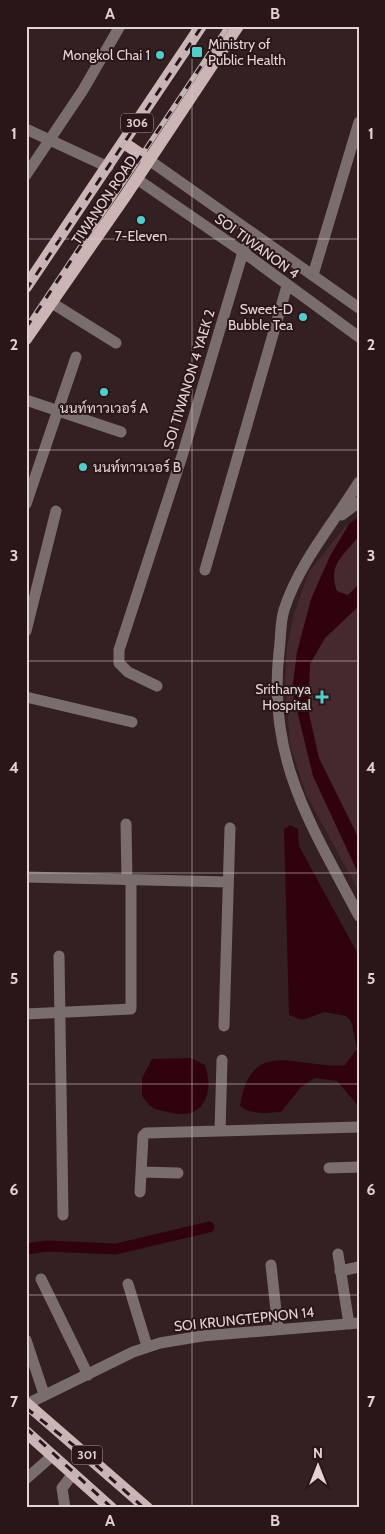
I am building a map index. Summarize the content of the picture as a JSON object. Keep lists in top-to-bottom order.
{
  "streets": {
    "main road": ["306", "TIWANON ROAD", "301"],
    "street": ["SOI TIWANON 4", "SOI TIWANON 4 YAEK 2", "SOI KRUNGTEPNON 14"]
  },
  "crossings": [
    ["TIWANON ROAD", "SOI TIWANON 4"],
    ["SOI TIWANON 4", "SOI TIWANON 4 YAEK 2"],
    ["SOI KRUNGTEPNON 14", "301"]
  ],
  "places": {
    "transit": ["Ministry of Public Health"],
    "other": [
      "Mongkol Chai 1",
      "7-Eleven",
      "Sweet-D Bubble Tea",
      "นนท์ทาวเวอร์ A",
      "นนท์ทาวเวอร์ B"
    ],
    "health": ["Srithanya Hospital"]
  },
  "north": "top",
  "grid": {
    "columns": ["A", "B"],
    "rows": [
      "1",
      "2",
      "3",
      "4",
      "5",
      "6",
      "7"
    ]
  }
}
